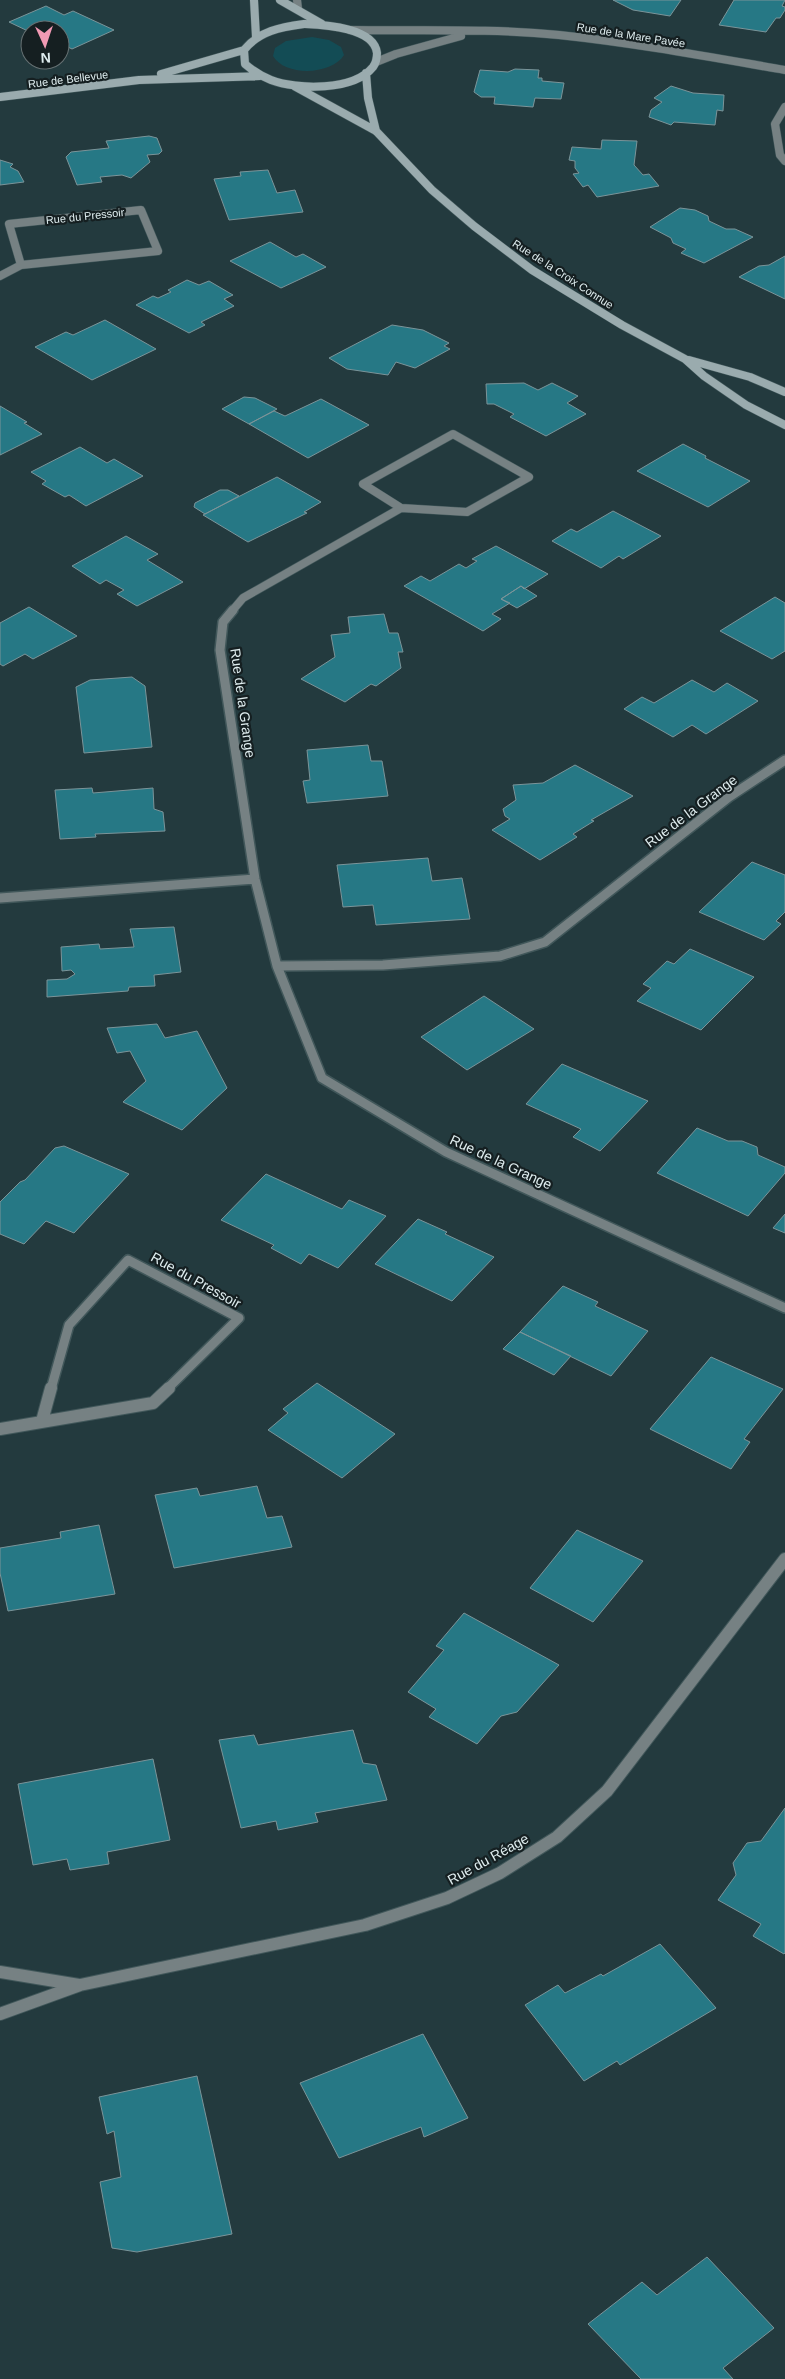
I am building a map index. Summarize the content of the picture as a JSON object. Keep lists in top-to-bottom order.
{
  "streets": {
    "main road": ["Rue de Bellevue", "Rue de la Croix Connue"],
    "street": [
      "Rue de la Mare Pavée",
      "Rue du Pressoir",
      "Rue de la Grange",
      "Rue du Réage"
    ]
  },
  "north": "bottom"
}
